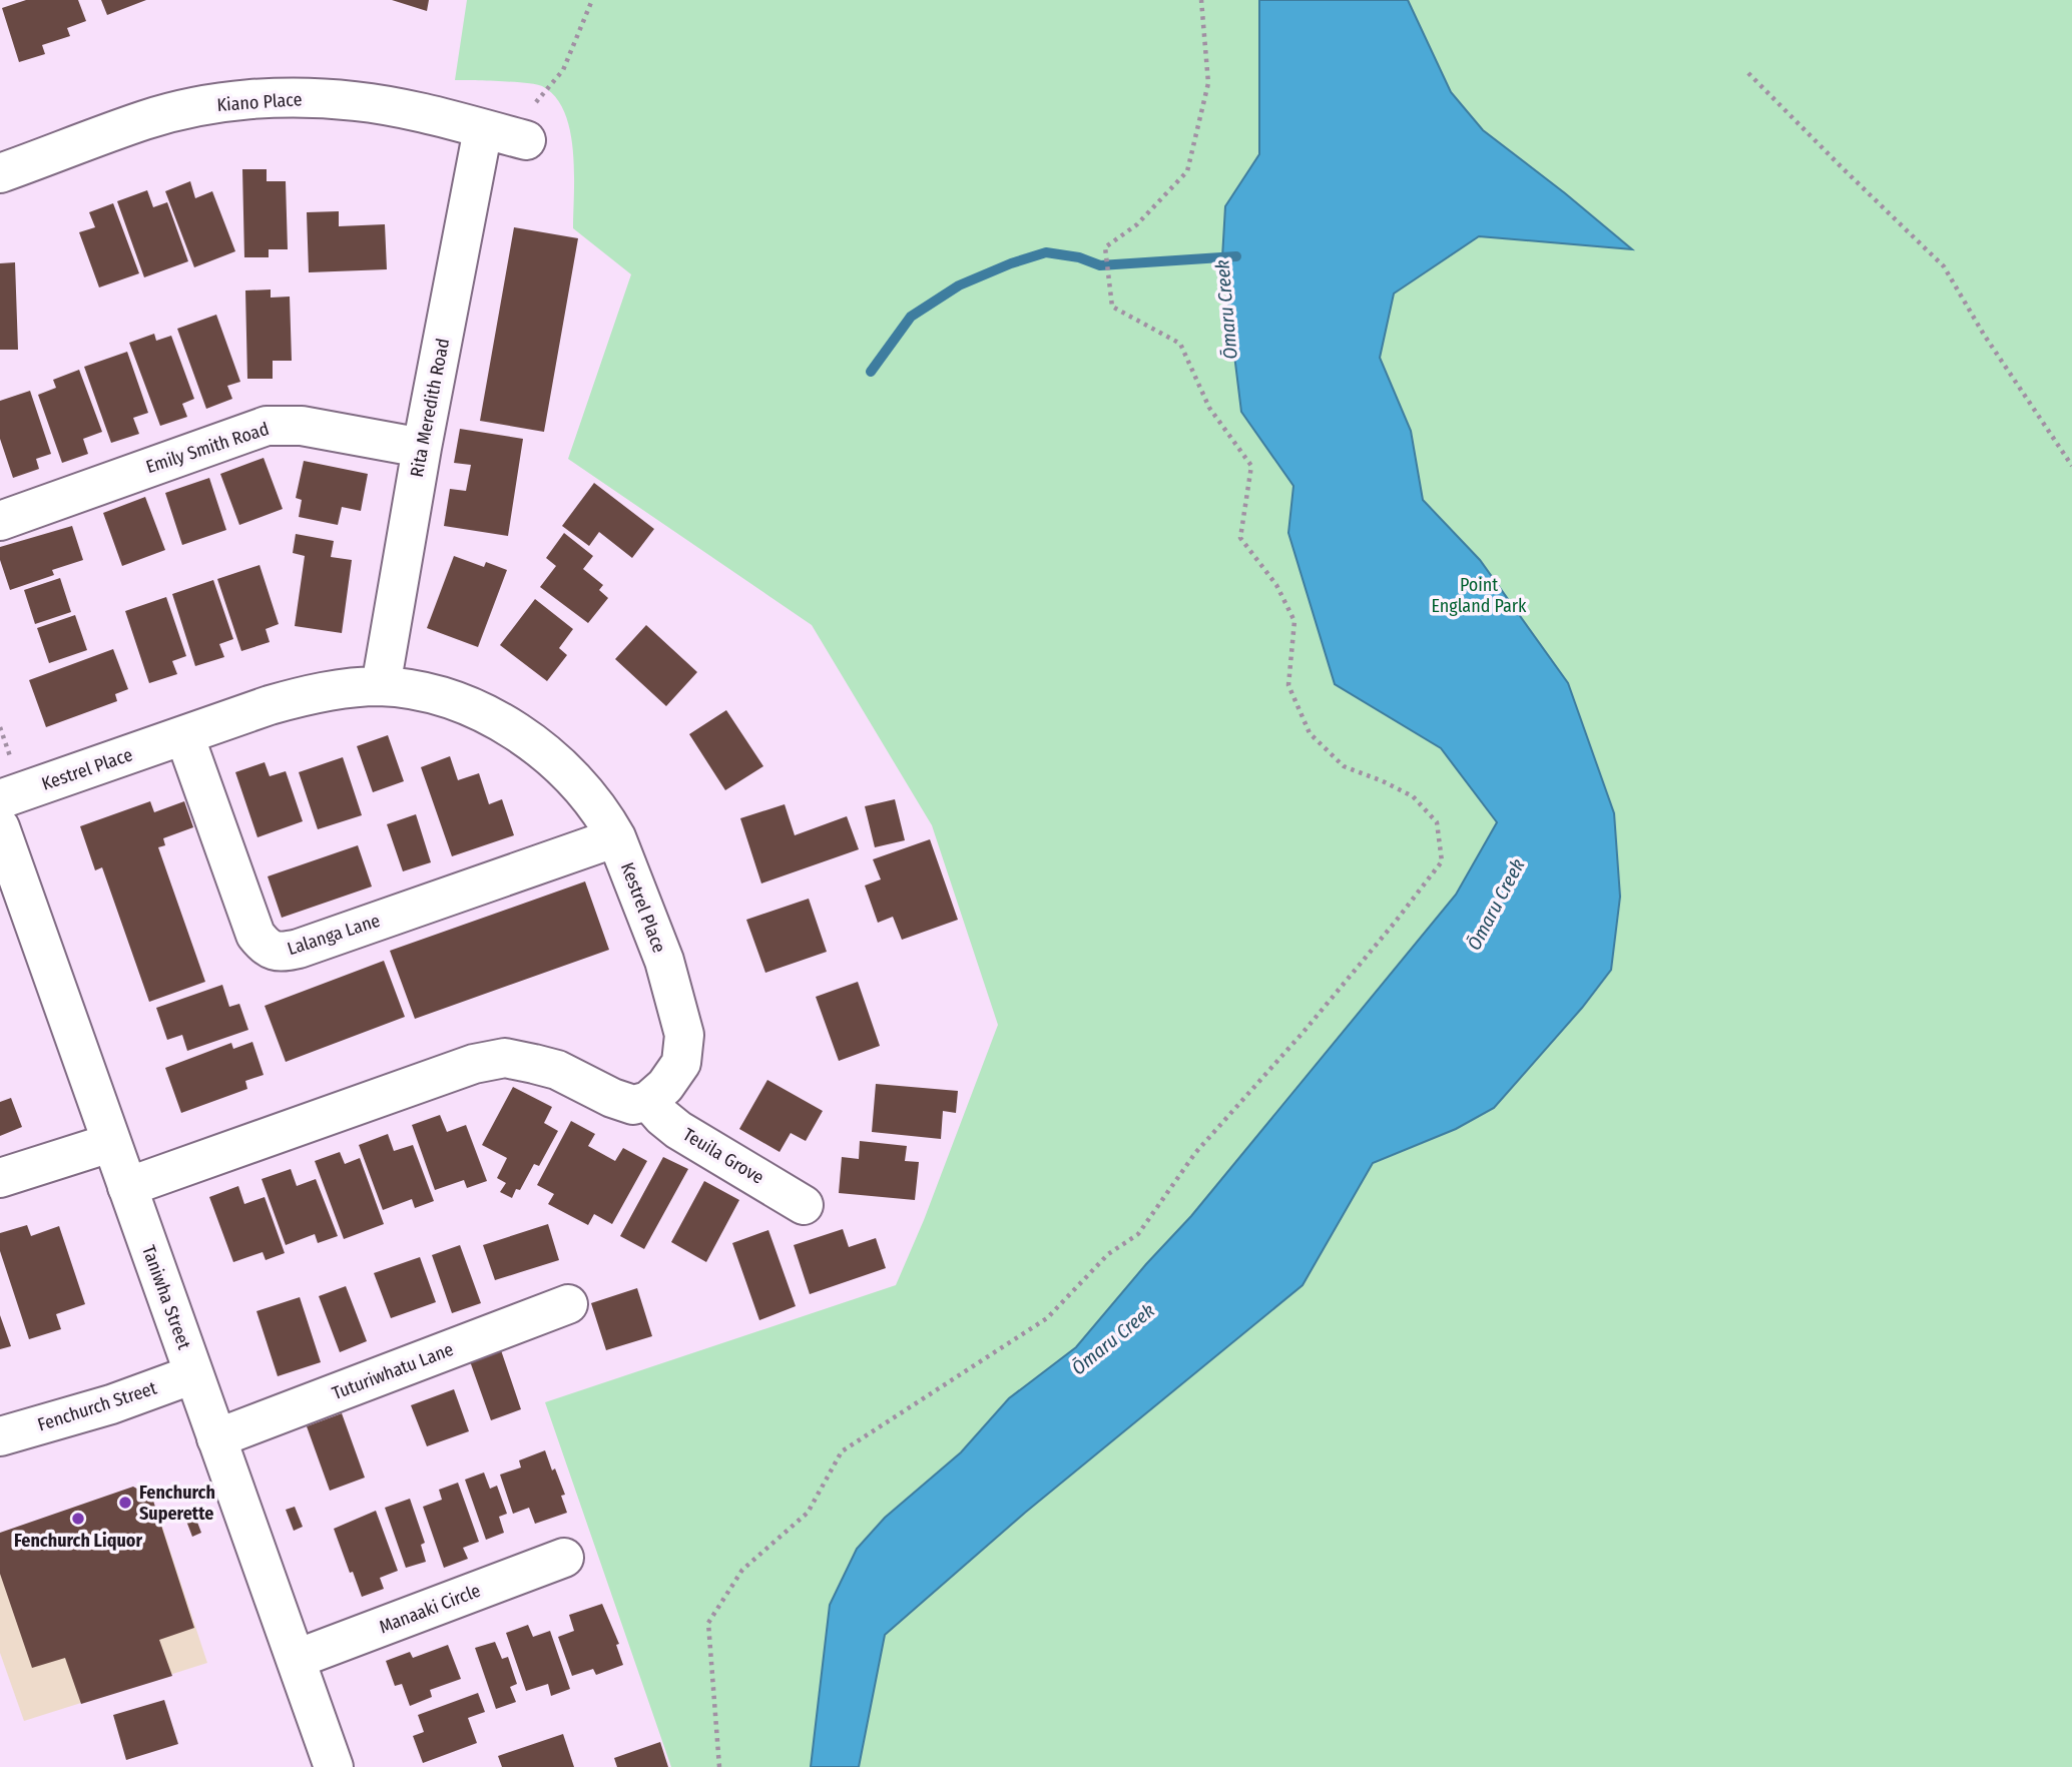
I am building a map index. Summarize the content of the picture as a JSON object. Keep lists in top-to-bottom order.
{
  "streets": {
    "street": [
      "Kiano Place",
      "Rita Meredith Road",
      "Emily Smith Road",
      "Kestrel Place",
      "Lalanga Lane",
      "Teuila Grove",
      "Taniwha Street",
      "Tuturiwhatu Lane",
      "Fenchurch Street",
      "Manaaki Circle"
    ]
  },
  "crossings": [
    ["Kiano Place", "Rita Meredith Road"],
    ["Rita Meredith Road", "Emily Smith Road"],
    ["Rita Meredith Road", "Kestrel Place"],
    ["Kestrel Place", "Lalanga Lane"],
    ["Kestrel Place", "Teuila Grove"],
    ["Taniwha Street", "Tuturiwhatu Lane"],
    ["Taniwha Street", "Fenchurch Street"],
    ["Taniwha Street", "Manaaki Circle"]
  ],
  "water": ["Ōmaru Creek"],
  "parks": ["Point England Park"],
  "places": ["Fenchurch Superette", "Fenchurch Liquor"]
}
